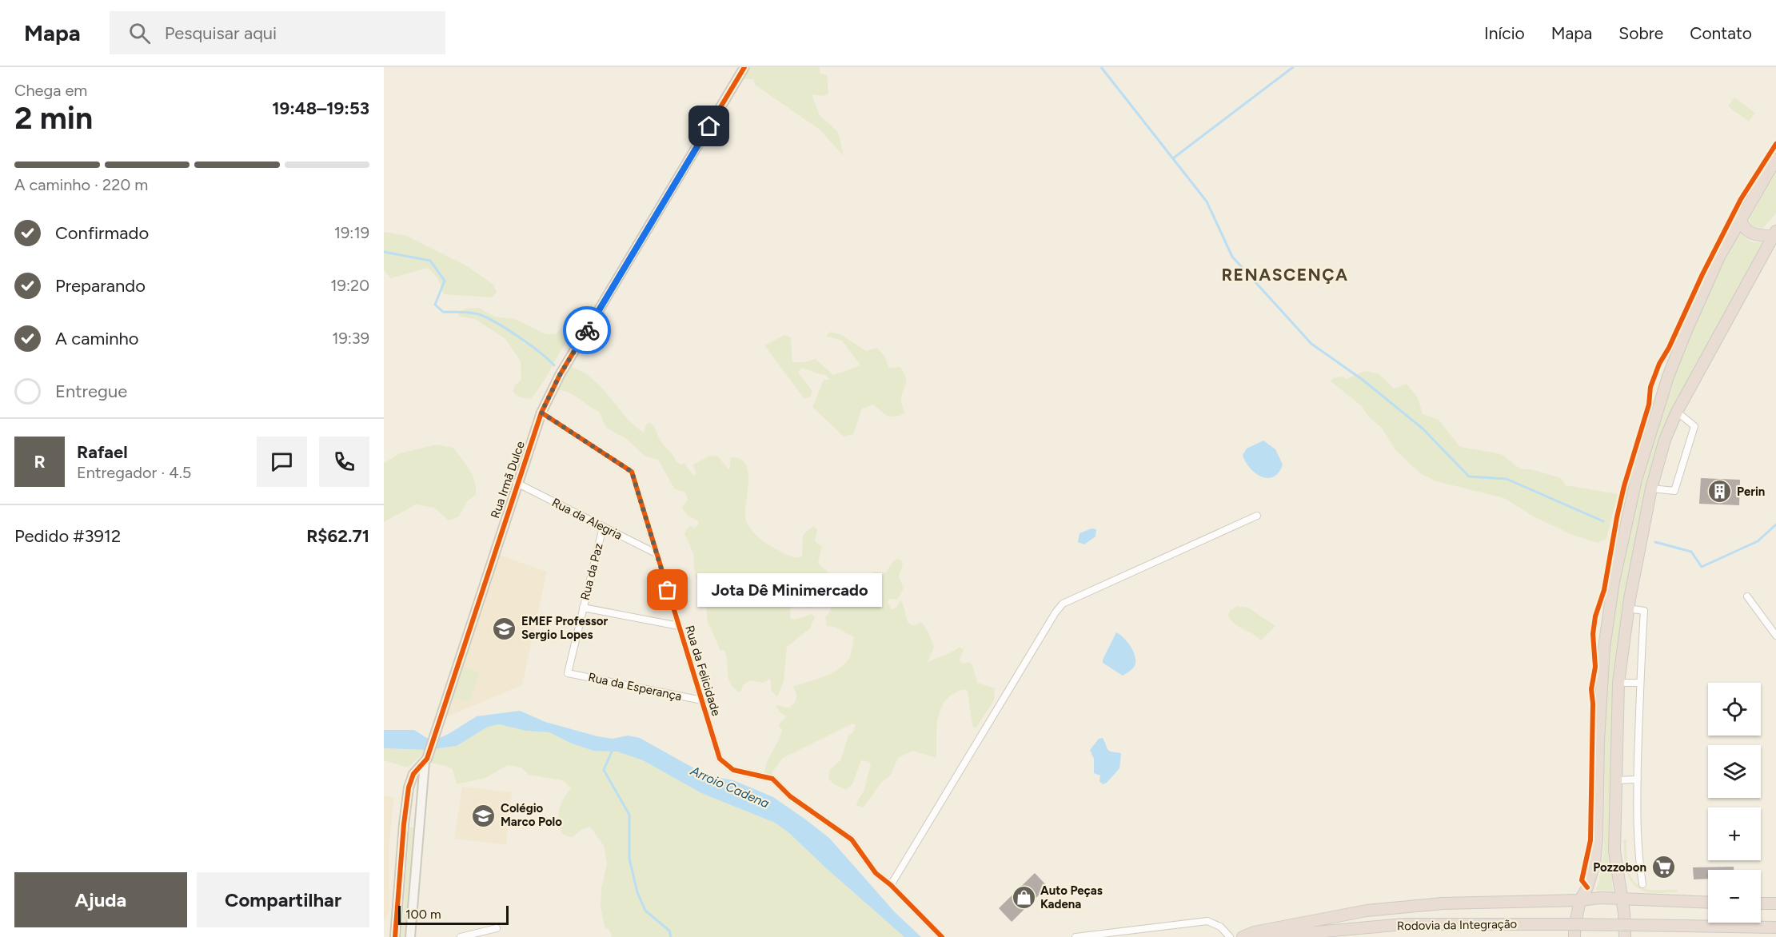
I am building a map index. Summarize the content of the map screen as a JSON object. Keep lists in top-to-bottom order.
{
  "streets": {
    "highway": ["Rodovia da Integração"],
    "street": [
      "Rua Irmã Dulce",
      "Rua da Alegria",
      "Rua da Paz",
      "Rua da Felicidade",
      "Rua da Esperança"
    ]
  },
  "crossings": [
    ["Rua Irmã Dulce", "Rua da Alegria"],
    ["Rua Irmã Dulce", "Rua da Felicidade"],
    ["Rua da Alegria", "Rua da Paz"],
    ["Rua da Alegria", "Rua da Felicidade"],
    ["Rua da Paz", "Rua da Esperança"],
    ["Rua da Felicidade", "Rua da Esperança"]
  ],
  "districts": ["RENASCENÇA"],
  "water": ["Arroio Cadena"],
  "places": {
    "building": ["Perin"],
    "other": ["Jota Dê Minimercado"],
    "school or university": ["EMEF Professor Sergio Lopes", "Colégio Marco Polo"],
    "supermarket": ["Pozzobon"],
    "shop": ["Auto Peças Kadena"]
  },
  "scale_bar": "100 m",
  "page": {
    "header": "Mapa",
    "search": "Pesquisar aqui",
    "nav": [
      "Início",
      "Mapa",
      "Sobre",
      "Contato"
    ],
    "heading": ["2 min", "Chega em", "19:48–19:53"],
    "panel": [
      "Rafael",
      "Entregador · 4.5",
      "Pedido #3912",
      "R$62.71"
    ],
    "bar": "A caminho · 220 m",
    "list": [
      ["Confirmado", "19:19"],
      ["Preparando", "19:20"],
      ["A caminho", "19:39"],
      "Entregue"
    ],
    "round": "R",
    "bubble": "Jota Dê Minimercado",
    "map_buttons": ["+", "−"],
    "buttons": ["Ajuda", "Compartilhar"],
    "scale": "100 m"
  }
}
